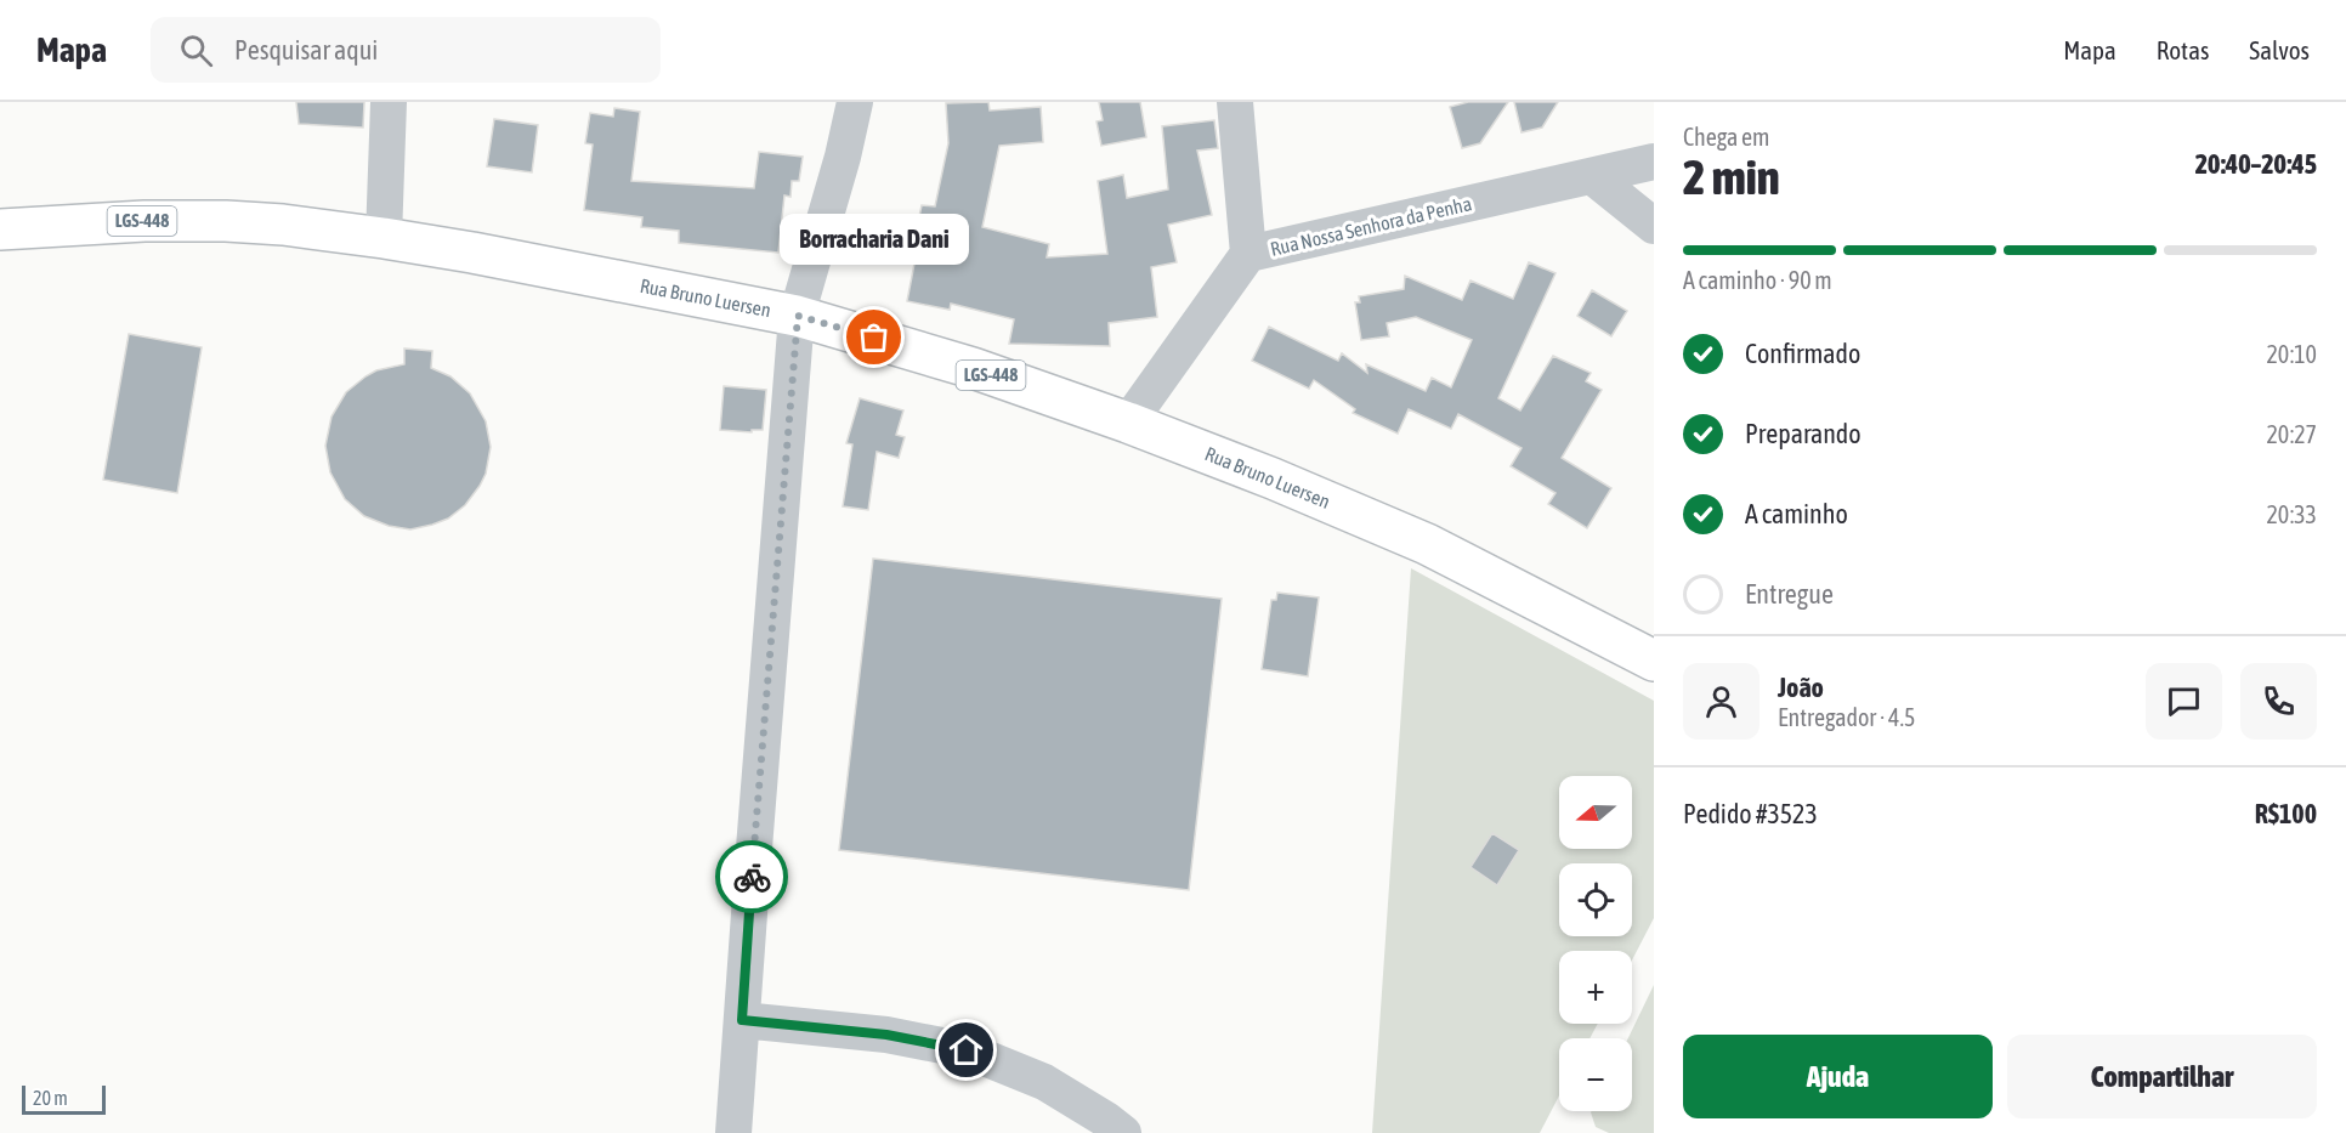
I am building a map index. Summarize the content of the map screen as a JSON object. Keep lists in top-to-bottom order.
{
  "streets": {
    "main road": ["LGS-448", "Rua Bruno Luersen"],
    "street": ["Rua Nossa Senhora da Penha"]
  },
  "crossings": [
    ["Rua Nossa Senhora da Penha", "Rua Bruno Luersen"]
  ],
  "places": ["Borracharia Dani"],
  "scale_bar": "20 m",
  "north": "left",
  "page": {
    "header": "Mapa",
    "search": "Pesquisar aqui",
    "nav": ["Mapa", "Rotas", "Salvos"],
    "heading": ["2 min", "Chega em", "20:40–20:45"],
    "panel": [
      "João",
      "Entregador · 4.5",
      "Pedido #3523",
      "R$100"
    ],
    "bubble": "Borracharia Dani",
    "bar": "A caminho · 90 m",
    "list": [
      ["Confirmado", "20:10"],
      ["Preparando", "20:27"],
      ["A caminho", "20:33"],
      "Entregue"
    ],
    "map_buttons": ["+", "−"],
    "buttons": ["Ajuda", "Compartilhar"],
    "scale": "20 m"
  }
}
